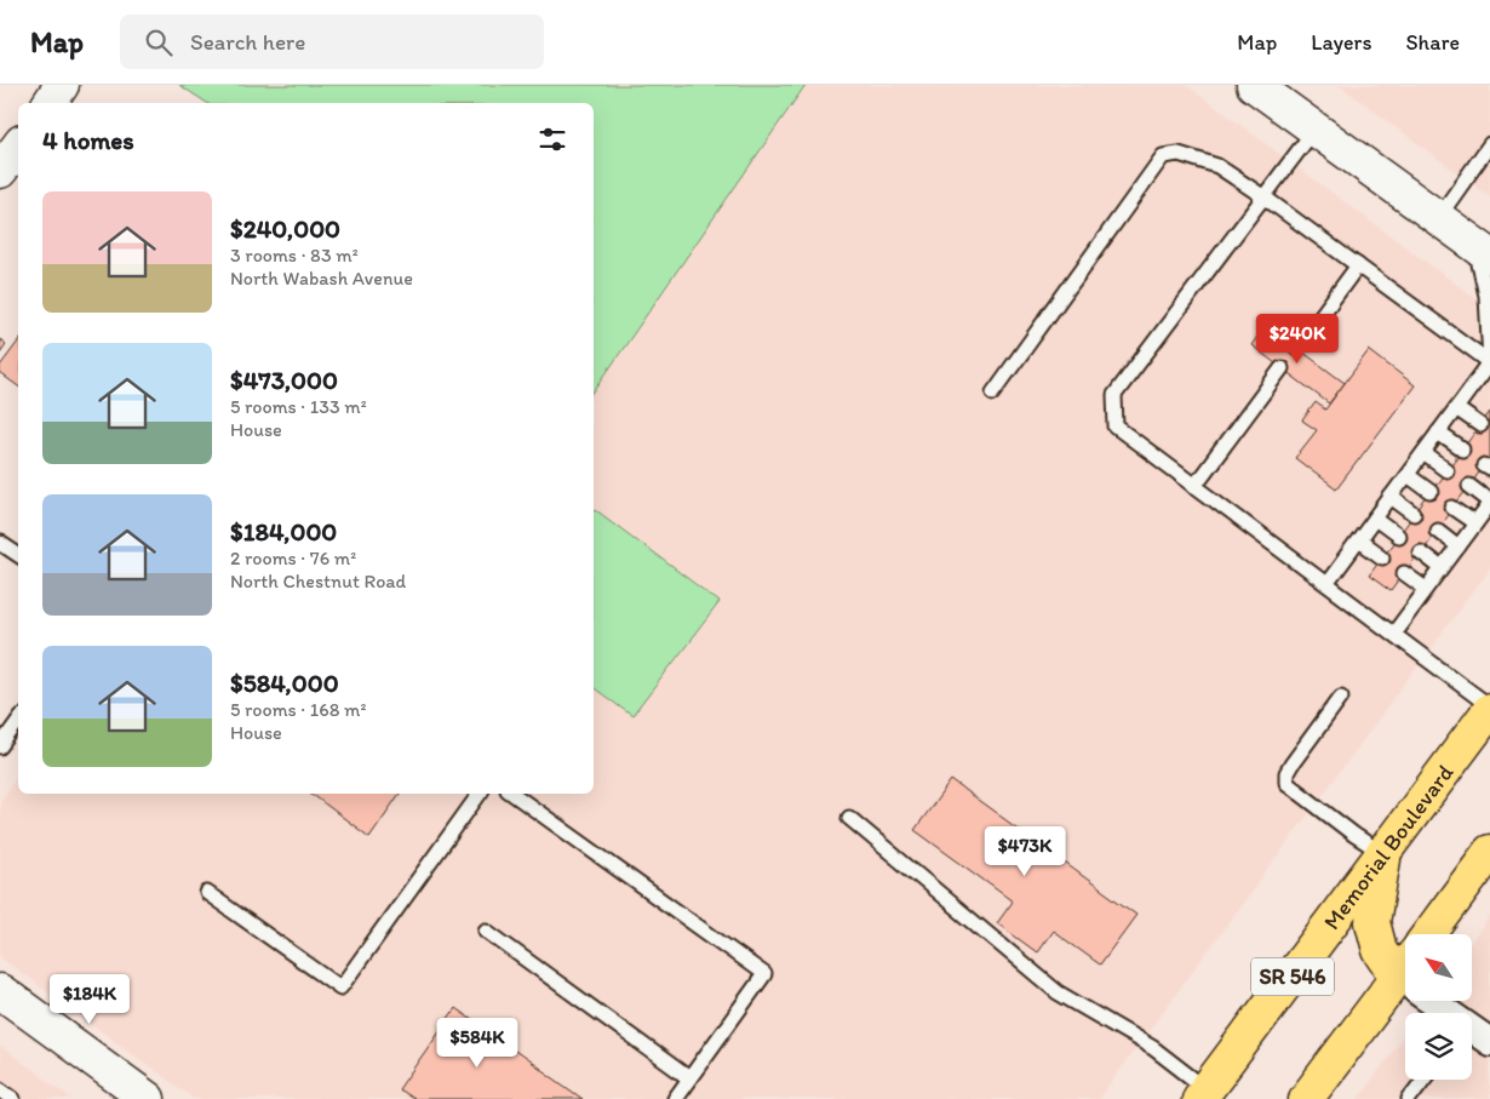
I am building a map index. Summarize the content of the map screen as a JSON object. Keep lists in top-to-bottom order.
{
  "streets": {
    "main road": ["Memorial Boulevard", "SR 546"]
  },
  "north": "top left",
  "page": {
    "header": "Map",
    "search": "Search here",
    "nav": ["Map", "Layers", "Share"],
    "heading": "4 homes",
    "list": [
      {
        "name": "$240,000",
        "note": "3 rooms · 83 m² · North Wabash Avenue"
      },
      {
        "name": "$473,000",
        "note": "5 rooms · 133 m² · House"
      },
      {
        "name": "$184,000",
        "note": "2 rooms · 76 m² · North Chestnut Road"
      },
      {
        "name": "$584,000",
        "note": "5 rooms · 168 m² · House"
      }
    ],
    "price": [
      "$240K",
      "$473K",
      "$184K",
      "$584K"
    ]
  }
}
